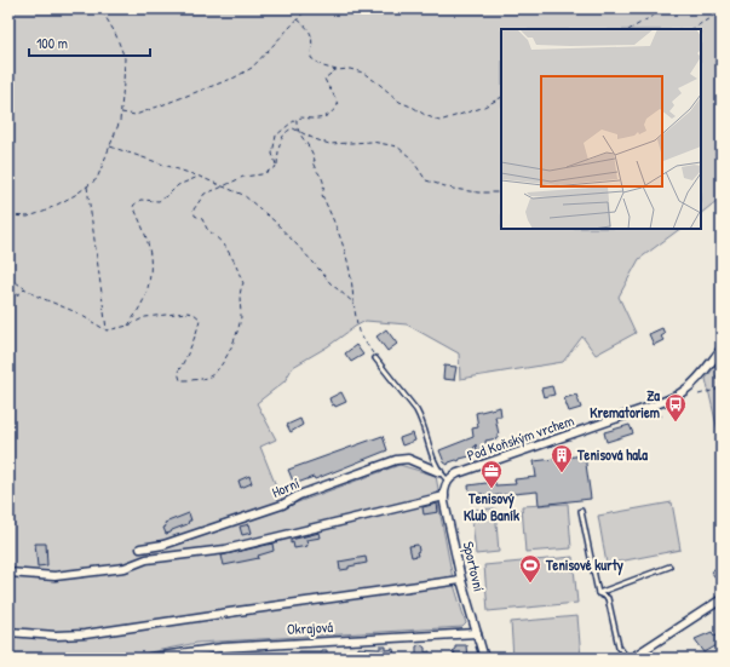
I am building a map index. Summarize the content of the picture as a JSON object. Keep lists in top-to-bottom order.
{
  "streets": {
    "street": [
      "Pod Koňským vrchem",
      "Horní",
      "Sportovní",
      "Okrajová"
    ]
  },
  "crossings": [
    ["Pod Koňským vrchem", "Sportovní"],
    ["Sportovní", "Okrajová"]
  ],
  "places": {
    "bus stop": ["Za Krematoriem"],
    "building": ["Tenisová hala"],
    "office": ["Tenisový Klub Baník"],
    "sports": ["Tenisové kurty"]
  },
  "scale_bar": "100 m"
}
